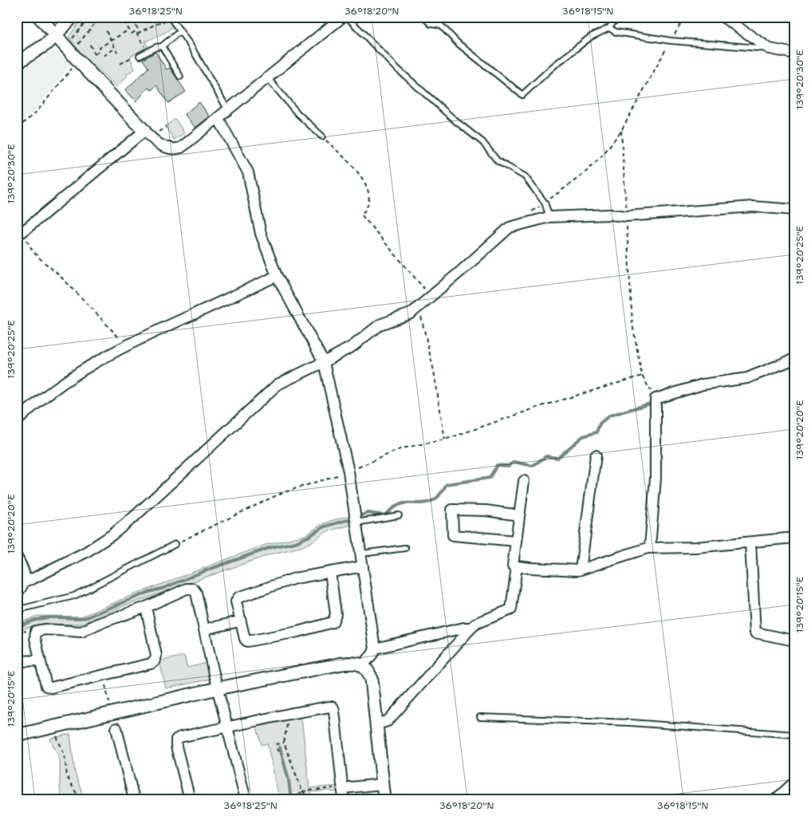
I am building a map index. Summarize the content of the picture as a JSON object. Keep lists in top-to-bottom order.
{
  "coordinates": [
    "36°18'25\"N",
    "36°18'20\"N",
    "36°18'15\"N",
    "139°20'30\"E",
    "139°20'25\"E",
    "139°20'20\"E",
    "139°20'15\"E"
  ]
}
